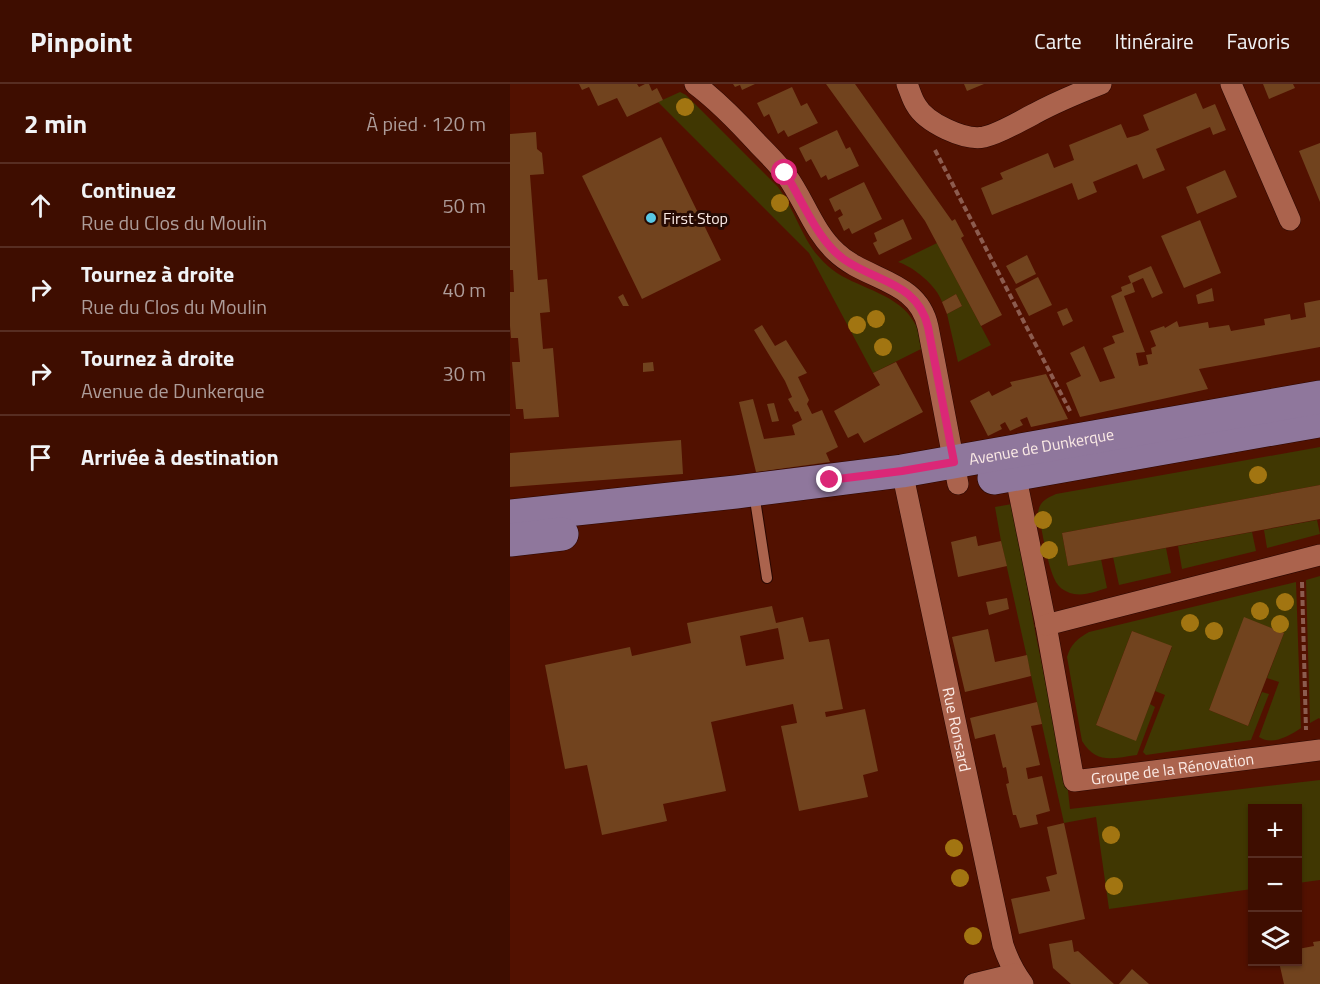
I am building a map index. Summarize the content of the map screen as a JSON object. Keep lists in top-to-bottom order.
{
  "streets": {
    "main road": ["Avenue de Dunkerque"],
    "street": ["Rue Ronsard", "Groupe de la Rénovation"]
  },
  "crossings": [
    ["Avenue de Dunkerque", "Rue Ronsard"],
    ["Avenue de Dunkerque", "Groupe de la Rénovation"]
  ],
  "places": ["First Stop"],
  "page": {
    "header": "Pinpoint",
    "nav": ["Carte", "Itinéraire", "Favoris"],
    "heading": ["2 min", "À pied · 120 m"],
    "list": [
      ["Continuez", "Rue du Clos du Moulin", "50 m"],
      ["Tournez à droite", "Rue du Clos du Moulin", "40 m"],
      ["Tournez à droite", "Avenue de Dunkerque", "30 m"],
      "Arrivée à destination"
    ],
    "map_buttons": ["+", "−"]
  }
}
